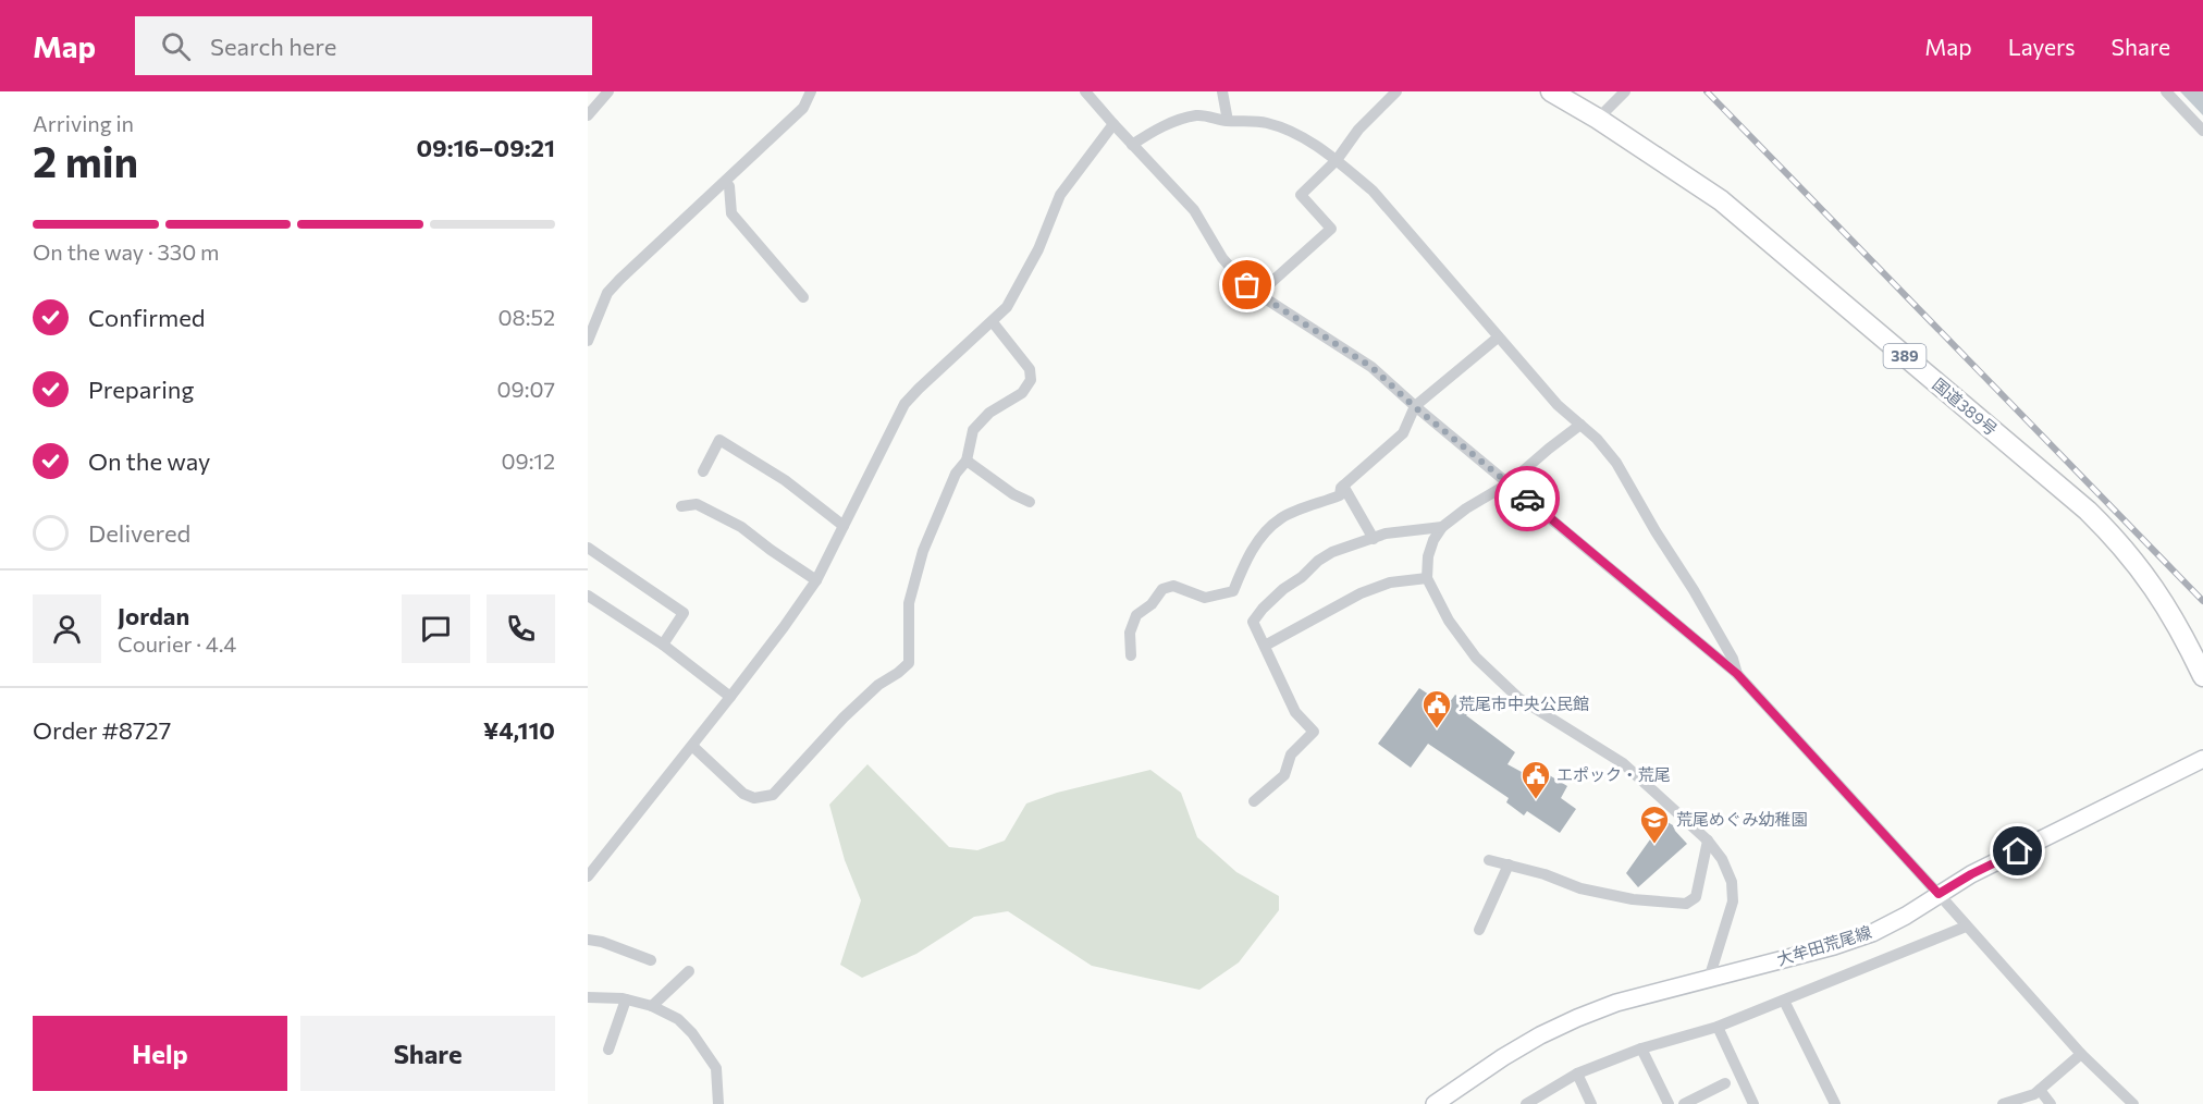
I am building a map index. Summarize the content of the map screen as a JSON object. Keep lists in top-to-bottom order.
{
  "streets": {
    "highway": ["389", "国道389号"],
    "main road": ["大牟田荒尾線"]
  },
  "places": {
    "public building": ["荒尾市中央公民館", "エポック・荒尾"],
    "school or university": ["荒尾めぐみ幼稚園"]
  },
  "page": {
    "header": "Map",
    "search": "Search here",
    "nav": ["Map", "Layers", "Share"],
    "heading": ["2 min", "Arriving in", "09:16–09:21"],
    "panel": [
      "Jordan",
      "Courier · 4.4",
      "Order #8727",
      "¥4,110"
    ],
    "bar": "On the way · 330 m",
    "list": [
      ["Confirmed", "08:52"],
      ["Preparing", "09:07"],
      ["On the way", "09:12"],
      "Delivered"
    ],
    "buttons": ["Help", "Share"]
  }
}
